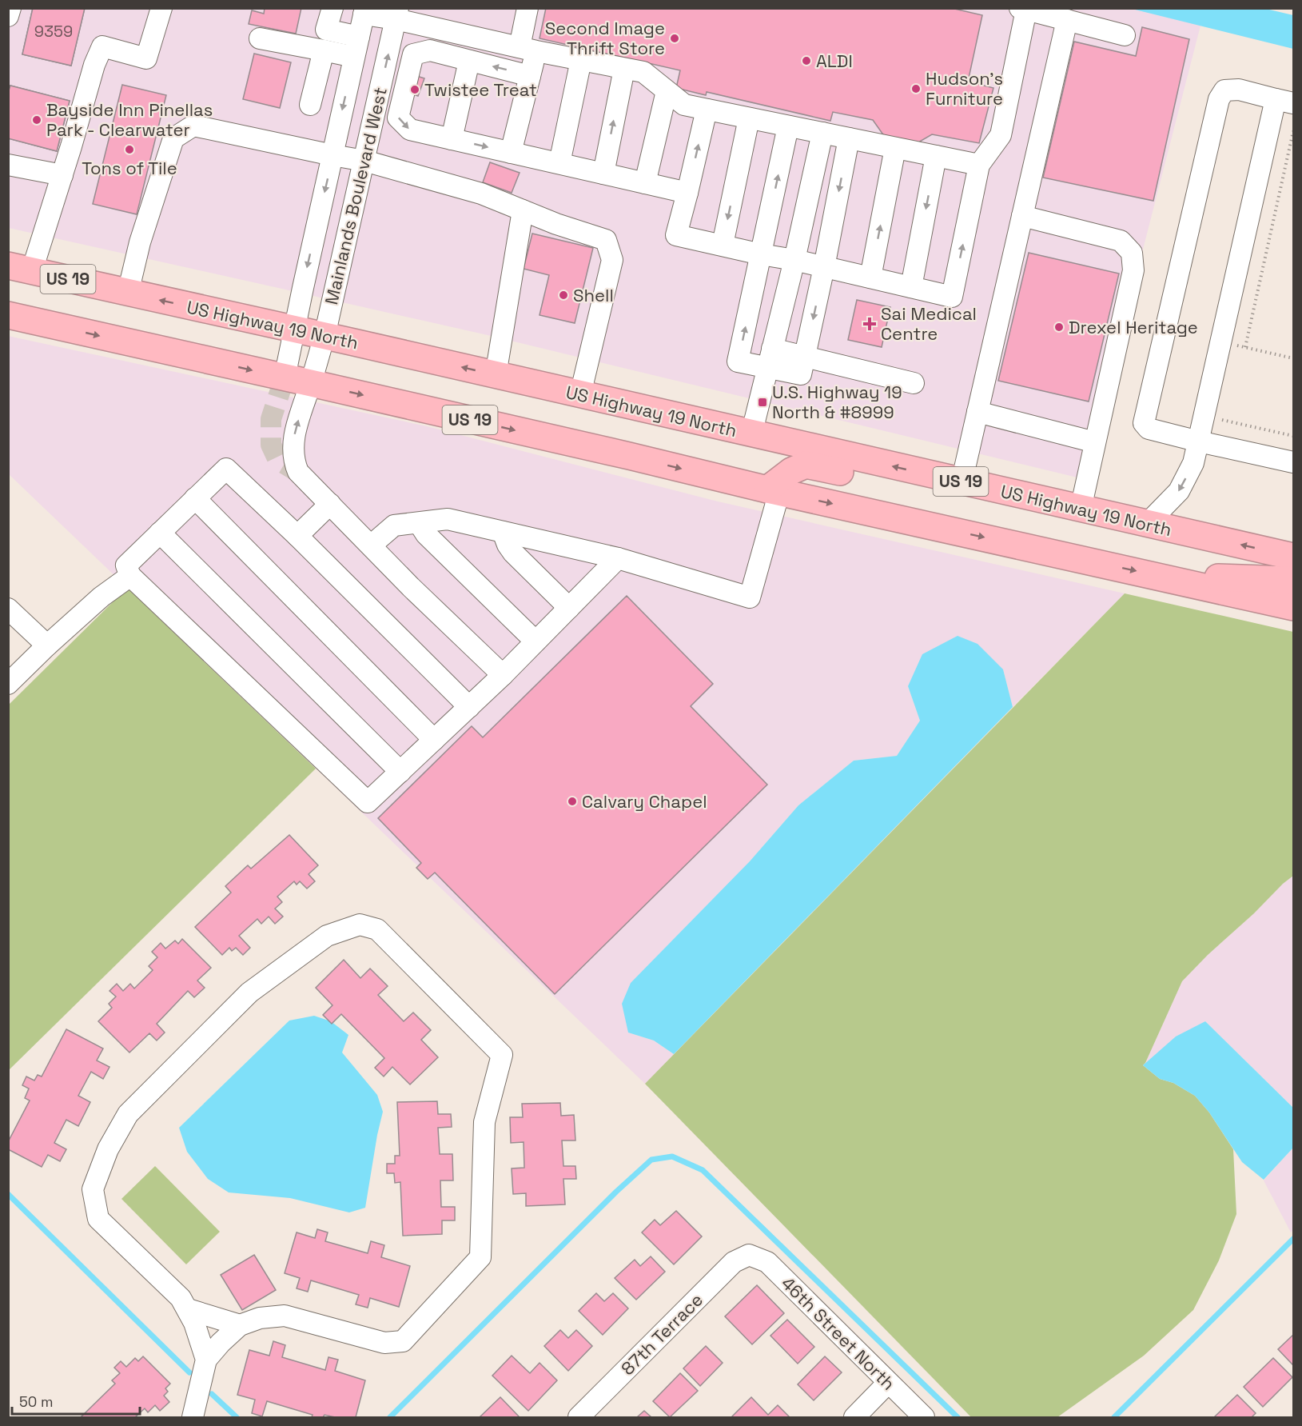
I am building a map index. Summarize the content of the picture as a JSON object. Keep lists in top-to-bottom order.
{
  "streets": {
    "highway": ["US 19", "US Highway 19 North"],
    "street": ["Mainlands Boulevard West", "46th Street North", "87th Terrace"]
  },
  "crossings": [
    ["Mainlands Boulevard West", "US 19"],
    ["Mainlands Boulevard West", "US Highway 19 North"],
    ["46th Street North", "87th Terrace"]
  ],
  "places": {
    "other": [
      "Second Image Thrift Store",
      "ALDI",
      "Hudson's Furniture",
      "Twistee Treat",
      "Bayside Inn Pinellas Park - Clearwater",
      "Tons of Tile",
      "Shell",
      "Drexel Heritage",
      "Calvary Chapel"
    ],
    "health": ["Sai Medical Centre"],
    "transit": ["U.S. Highway 19 North & #8999"]
  },
  "house_numbers": ["9359"],
  "scale_bar": "50 m"
}
